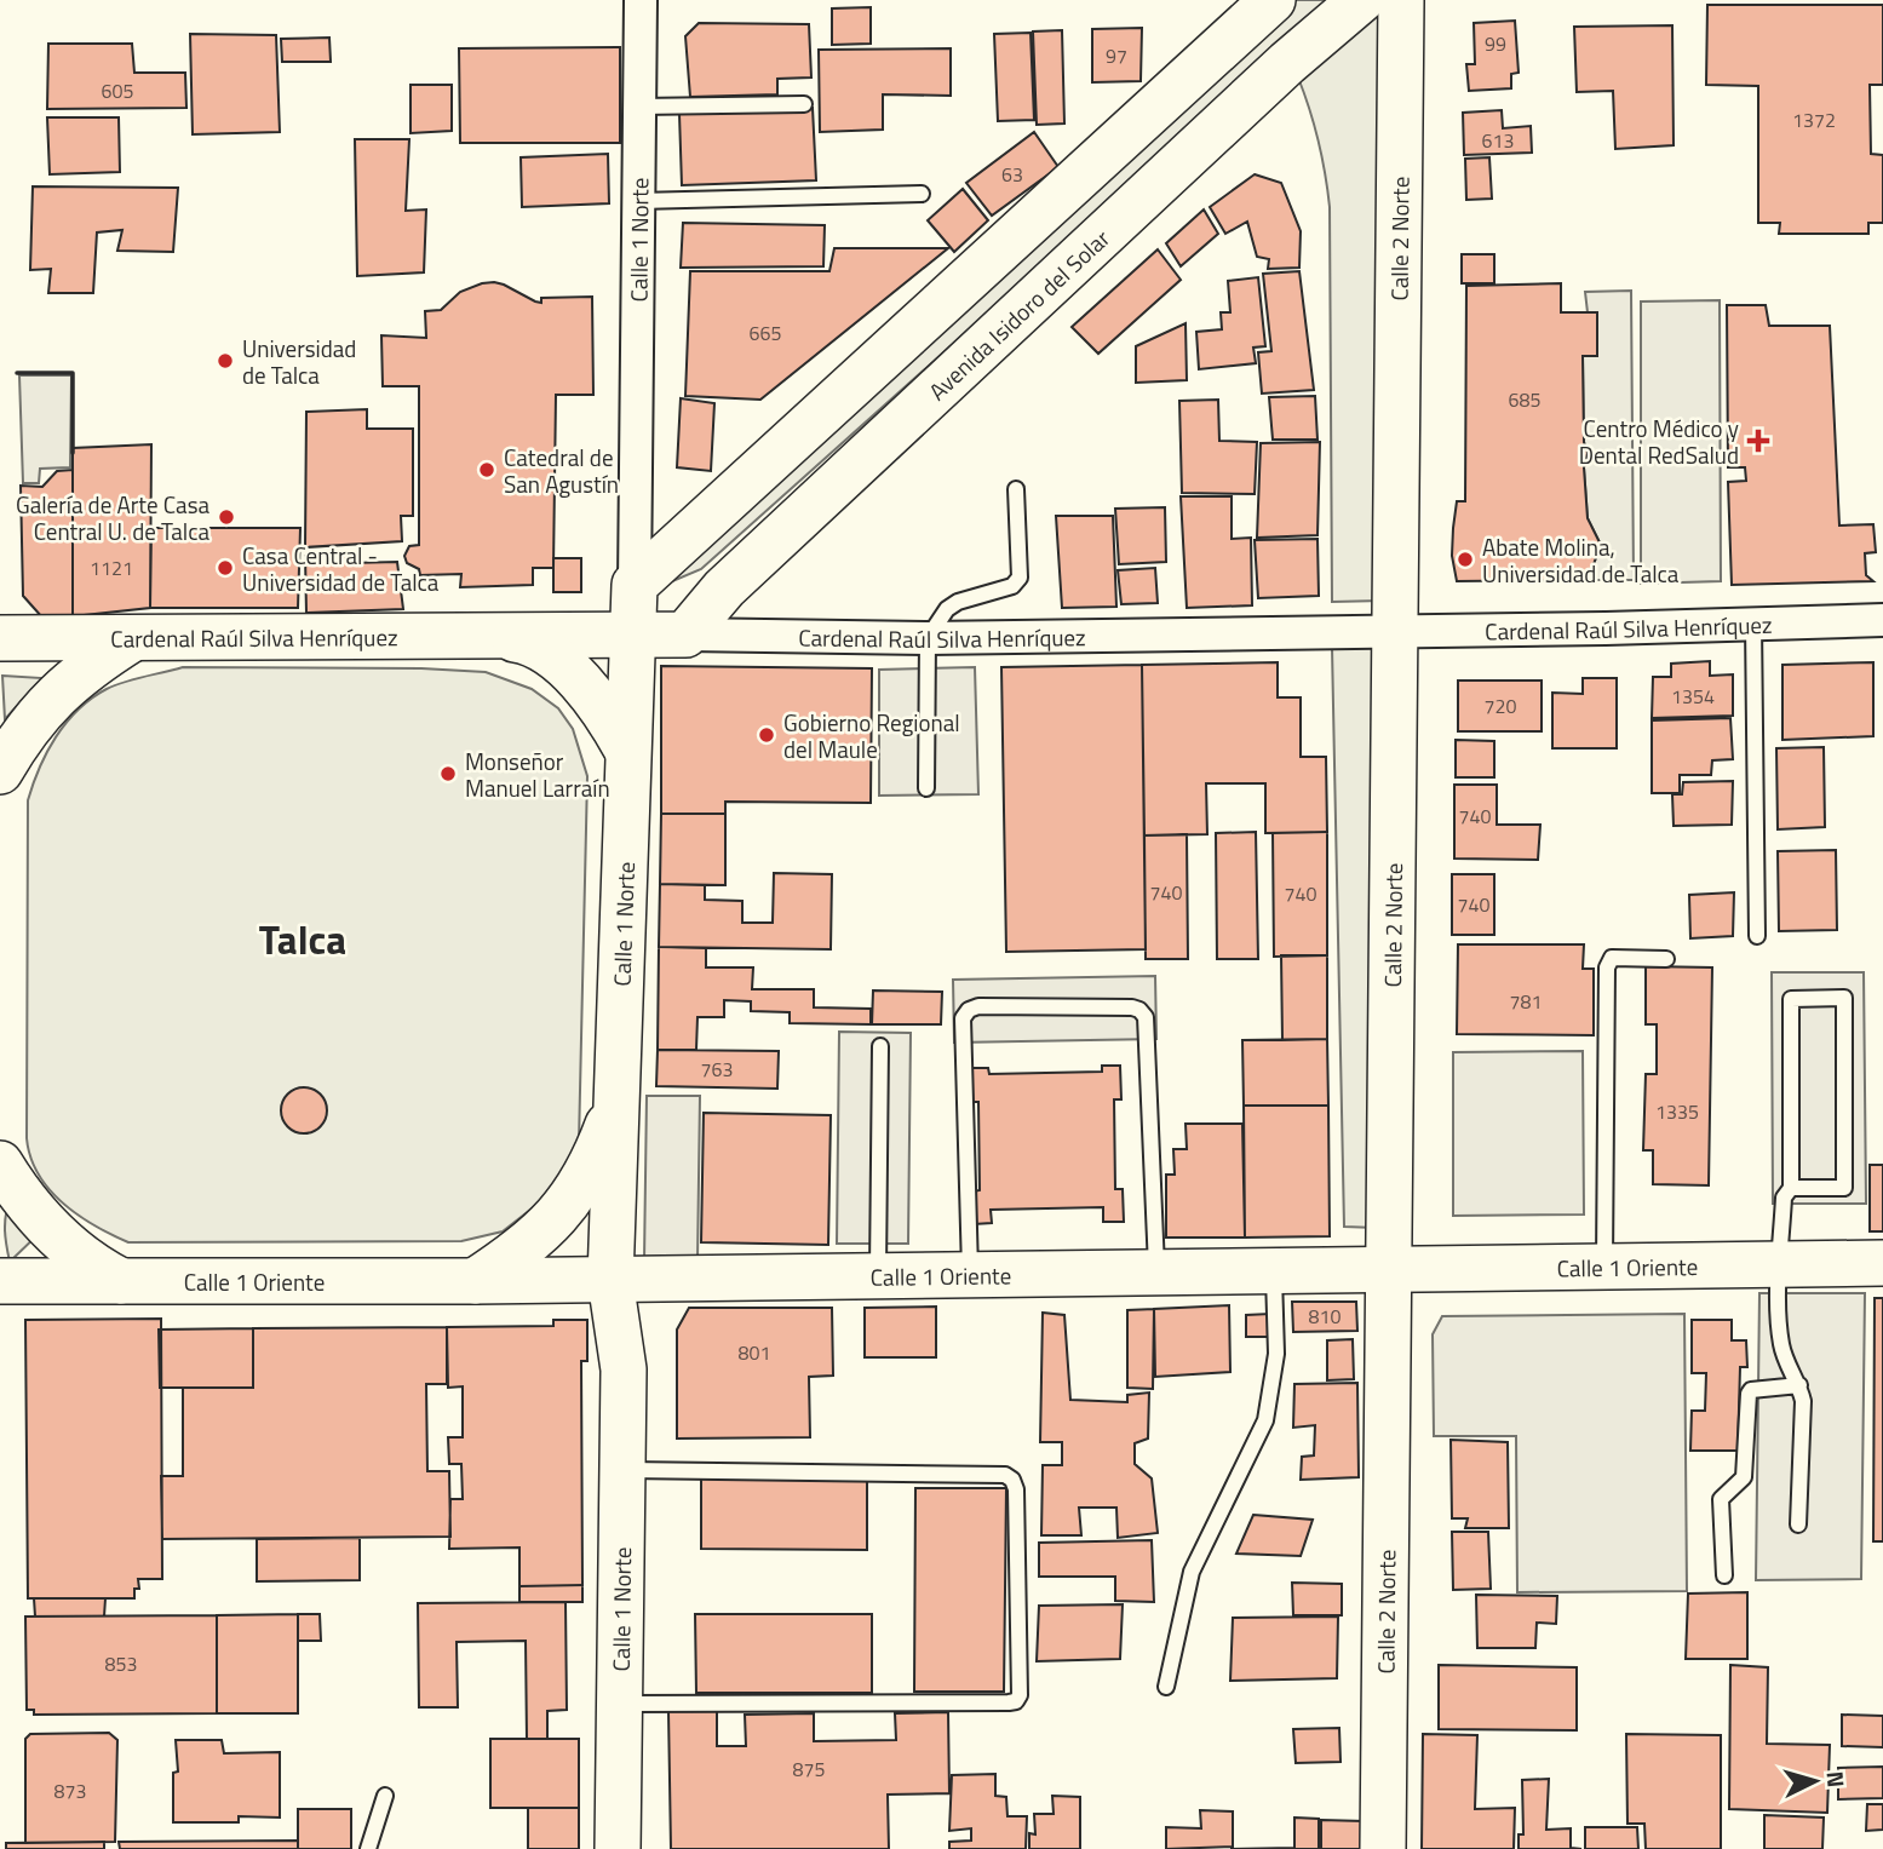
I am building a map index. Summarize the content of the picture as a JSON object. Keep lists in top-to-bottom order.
{
  "streets": {
    "main road": [
      "Calle 1 Norte",
      "Calle 2 Norte",
      "Avenida Isidoro del Solar",
      "Cardenal Raúl Silva Henríquez",
      "Calle 1 Oriente"
    ]
  },
  "crossings": [
    ["Calle 1 Norte", "Cardenal Raúl Silva Henríquez"],
    ["Calle 1 Norte", "Calle 1 Oriente"],
    ["Calle 2 Norte", "Cardenal Raúl Silva Henríquez"],
    ["Calle 2 Norte", "Calle 1 Oriente"],
    ["Avenida Isidoro del Solar", "Cardenal Raúl Silva Henríquez"]
  ],
  "districts": ["Talca"],
  "places": {
    "other": [
      "Universidad de Talca",
      "Catedral de San Agustín",
      "Galería de Arte Casa Central U. de Talca",
      "Abate Molina, Universidad de Talca",
      "Casa Central - Universidad de Talca",
      "Gobierno Regional del Maule",
      "Monseñor Manuel Larraín"
    ],
    "health": ["Centro Médico y Dental RedSalud"]
  },
  "house_numbers": [
    "99",
    "97",
    "605",
    "1372",
    "613",
    "63",
    "665",
    "685",
    "1121",
    "1354",
    "720",
    "740",
    "740",
    "740",
    "740",
    "781",
    "763",
    "1335",
    "810",
    "801",
    "853",
    "875",
    "873"
  ],
  "north": "right"
}
